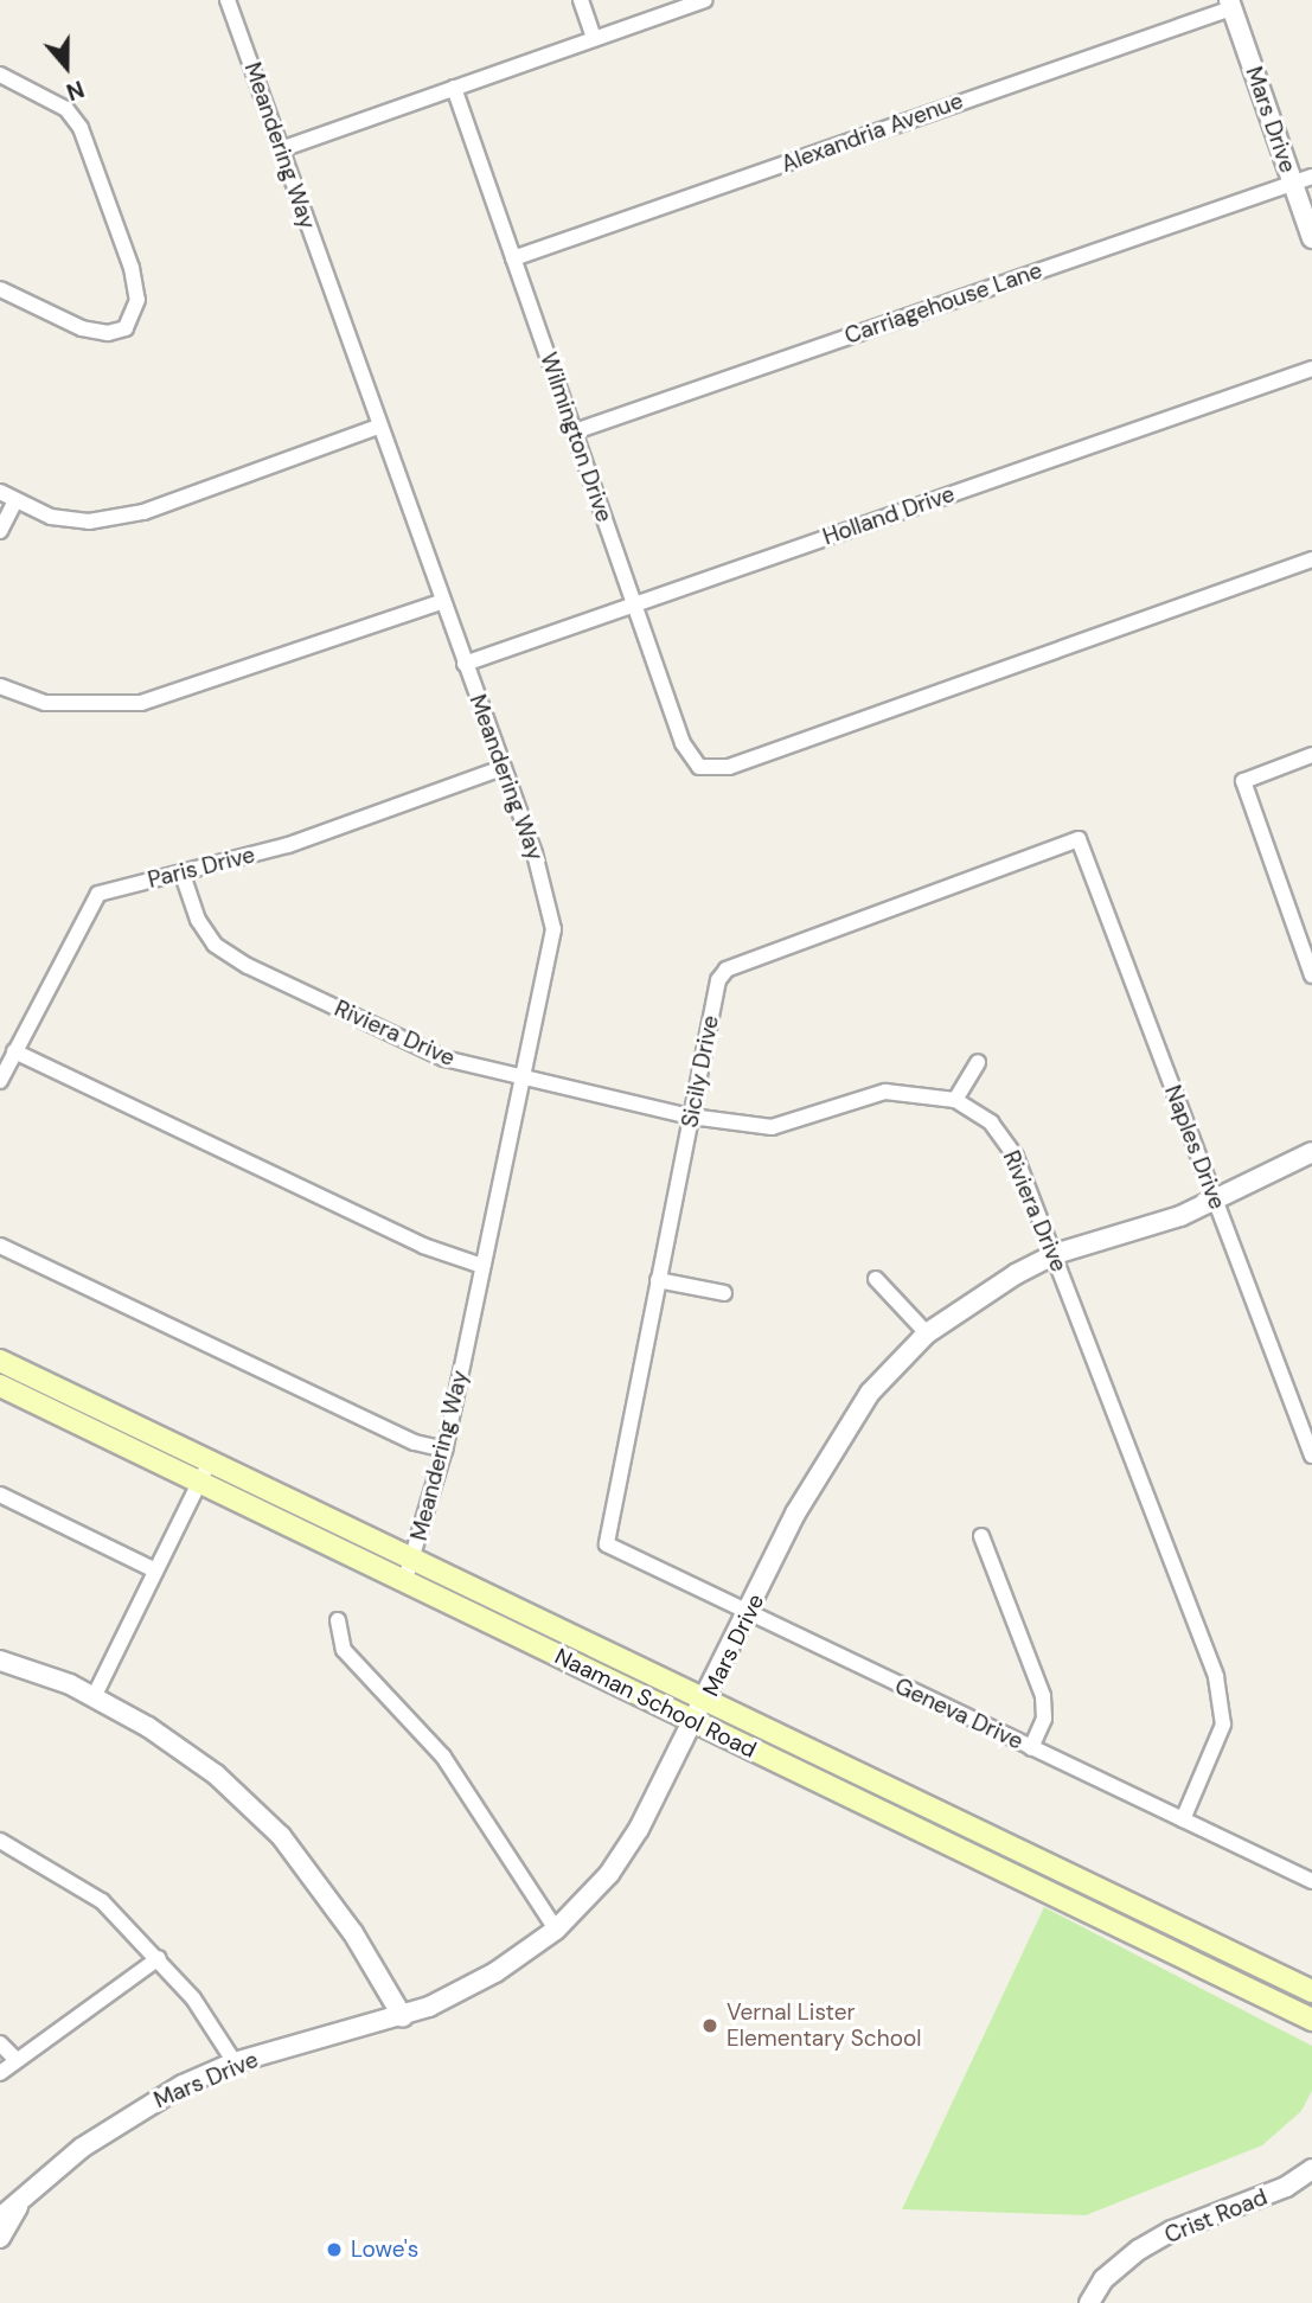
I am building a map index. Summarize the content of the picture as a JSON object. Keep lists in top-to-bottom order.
{
  "streets": {
    "main road": ["Naaman School Road"],
    "street": [
      "Mars Drive",
      "Alexandria Avenue",
      "Meandering Way",
      "Carriagehouse Lane",
      "Wilmington Drive",
      "Holland Drive",
      "Paris Drive",
      "Riviera Drive",
      "Sicily Drive",
      "Naples Drive",
      "Geneva Drive",
      "Crist Road"
    ]
  },
  "crossings": [
    ["Mars Drive", "Alexandria Avenue"],
    ["Mars Drive", "Carriagehouse Lane"],
    ["Mars Drive", "Riviera Drive"],
    ["Mars Drive", "Naples Drive"],
    ["Mars Drive", "Naaman School Road"],
    ["Mars Drive", "Geneva Drive"],
    ["Alexandria Avenue", "Wilmington Drive"],
    ["Meandering Way", "Holland Drive"],
    ["Meandering Way", "Paris Drive"],
    ["Meandering Way", "Riviera Drive"],
    ["Meandering Way", "Naaman School Road"],
    ["Carriagehouse Lane", "Wilmington Drive"],
    ["Wilmington Drive", "Holland Drive"],
    ["Paris Drive", "Riviera Drive"],
    ["Riviera Drive", "Sicily Drive"],
    ["Riviera Drive", "Geneva Drive"],
    ["Sicily Drive", "Naples Drive"],
    ["Sicily Drive", "Geneva Drive"]
  ],
  "places": ["Vernal Lister Elementary School", "Lowe's"],
  "north": "bottom"
}
